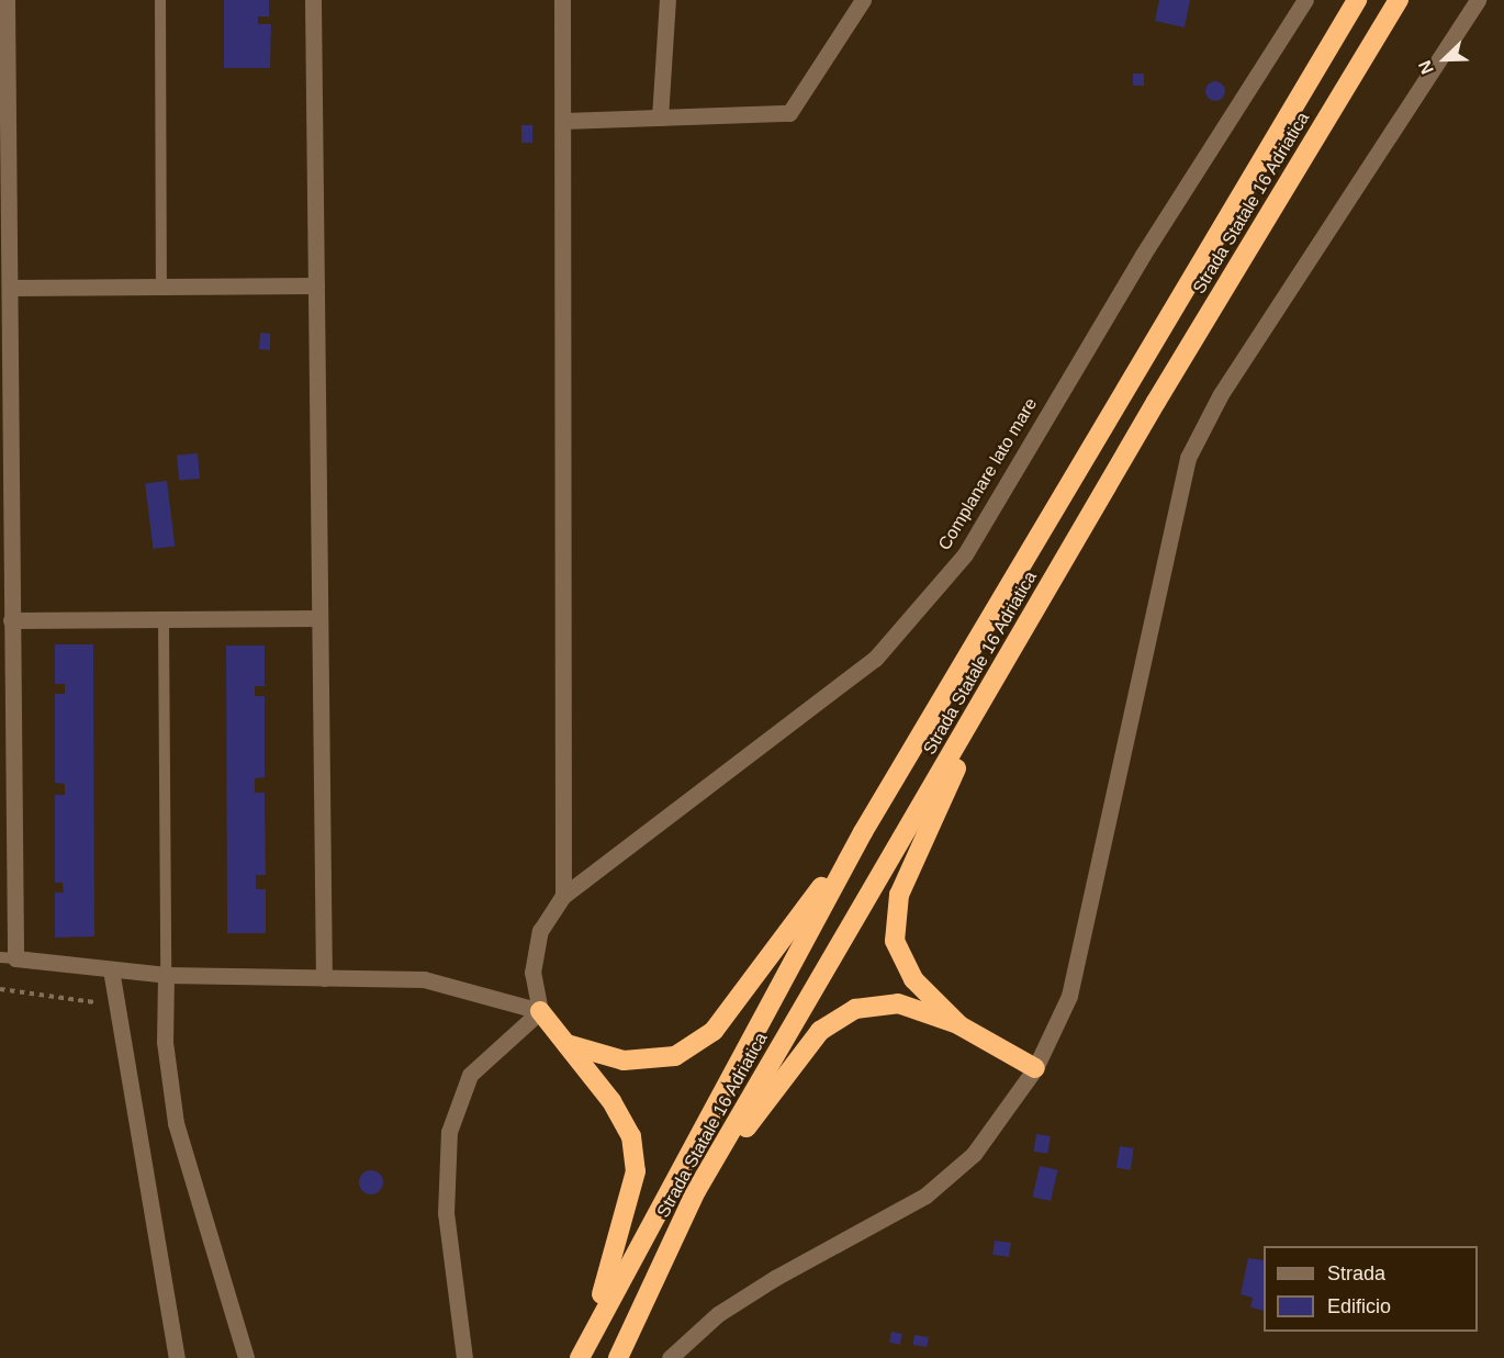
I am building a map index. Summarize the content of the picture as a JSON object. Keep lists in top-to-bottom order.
{
  "streets": {
    "highway": ["Strada Statale 16 Adriatica"],
    "street": ["Complanare lato mare"]
  },
  "legend": ["Strada", "Edificio"],
  "north": "bottom left"
}
